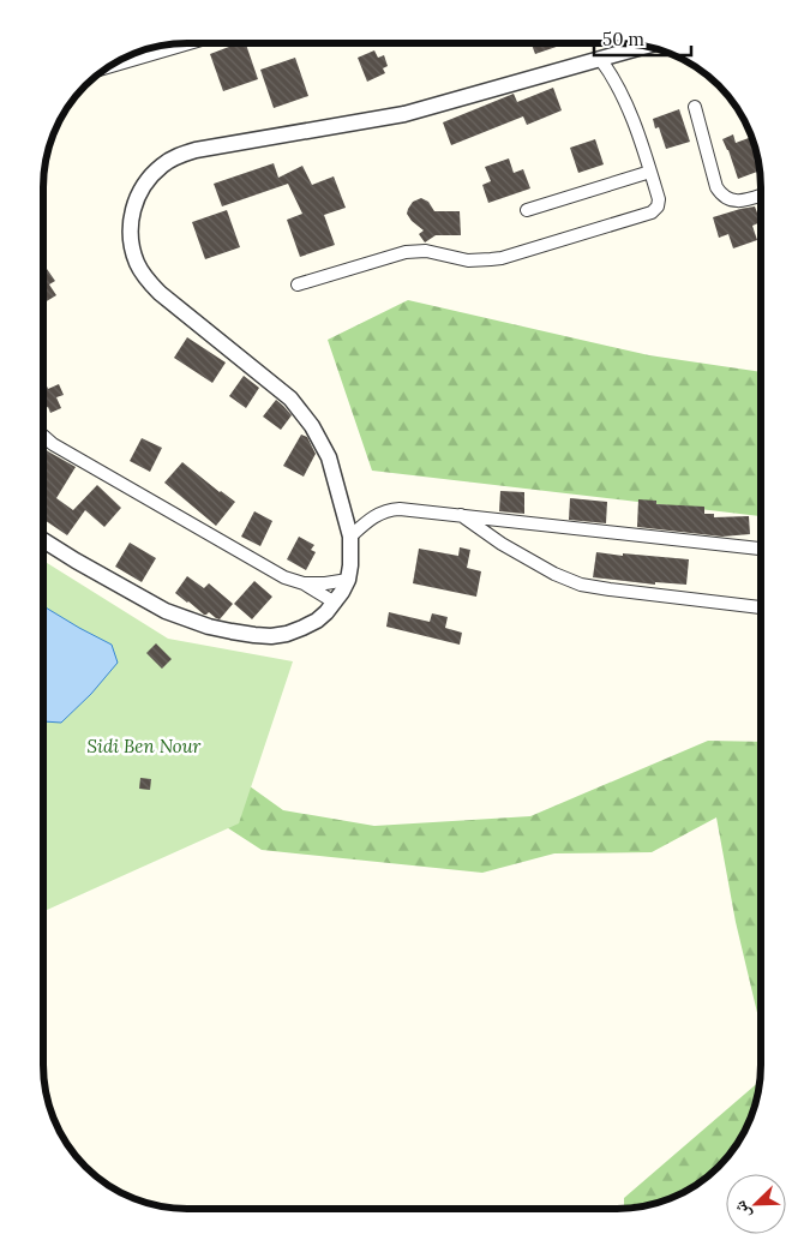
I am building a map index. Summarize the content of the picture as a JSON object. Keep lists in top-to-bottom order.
{
  "parks": ["Sidi Ben Nour"],
  "scale_bar": "50 m",
  "north": "bottom left"
}
